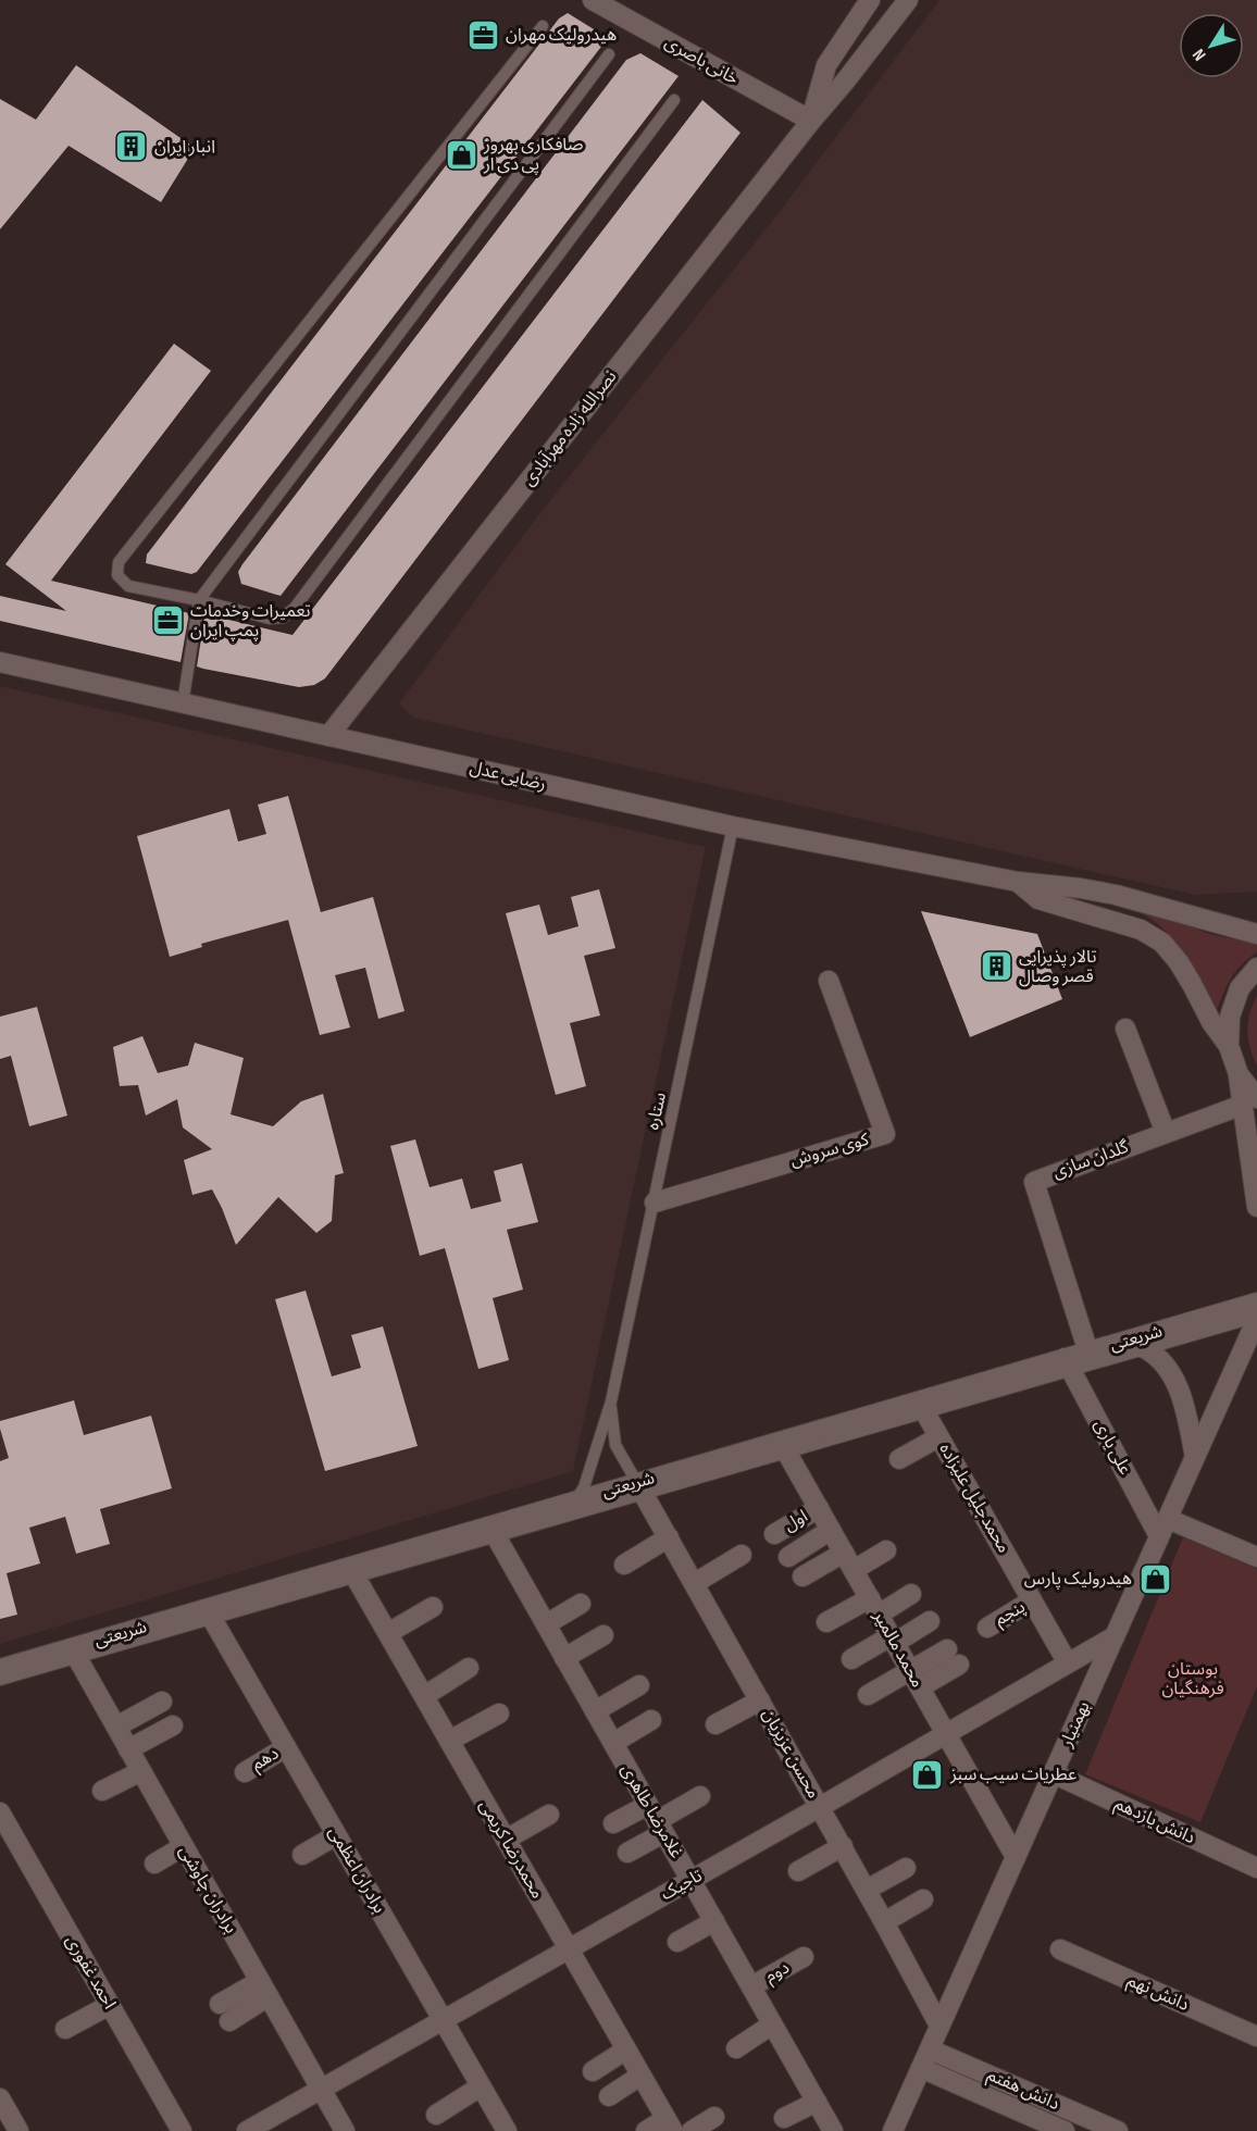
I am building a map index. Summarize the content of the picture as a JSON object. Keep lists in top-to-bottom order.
{
  "streets": {
    "street": [
      "خانی باصری",
      "نصرالله زاده مهرآبادی",
      "رضایی عدل",
      "کوی سروش",
      "گلدان سازی",
      "شریعتی",
      "علی یاری",
      "محمدجلیل علیزاده",
      "اول",
      "پنجم",
      "محمد مالمیر",
      "بهمنیار",
      "محسن عزیزیان",
      "دهم",
      "غلامرضا طاهری",
      "دانش یازدهم",
      "محمدرضا کریمی",
      "برادران اعظمی",
      "تاجیک",
      "برادران چاوشی",
      "احمد غفوری",
      "دوم",
      "دانش نهم",
      "دانش هفتم"
    ],
    "lane": ["ستاره"]
  },
  "crossings": [
    ["خانی باصری", "نصرالله زاده مهرآبادی"],
    ["نصرالله زاده مهرآبادی", "رضایی عدل"],
    ["رضایی عدل", "ستاره"],
    ["ستاره", "کوی سروش"],
    ["ستاره", "شریعتی"],
    ["ستاره", "محسن عزیزیان"],
    ["گلدان سازی", "شریعتی"],
    ["شریعتی", "علی یاری"],
    ["شریعتی", "محمدجلیل علیزاده"],
    ["شریعتی", "محمد مالمیر"],
    ["شریعتی", "محسن عزیزیان"],
    ["شریعتی", "غلامرضا طاهری"],
    ["شریعتی", "محمدرضا کریمی"],
    ["شریعتی", "برادران اعظمی"],
    ["شریعتی", "برادران چاوشی"],
    ["علی یاری", "بهمنیار"],
    ["محمدجلیل علیزاده", "پنجم"],
    ["محمدجلیل علیزاده", "تاجیک"],
    ["اول", "محمد مالمیر"],
    ["محمد مالمیر", "بهمنیار"],
    ["محمد مالمیر", "تاجیک"],
    ["بهمنیار", "محسن عزیزیان"],
    ["بهمنیار", "دانش یازدهم"],
    ["بهمنیار", "تاجیک"],
    ["بهمنیار", "دانش هفتم"],
    ["محسن عزیزیان", "تاجیک"],
    ["دهم", "برادران اعظمی"],
    ["غلامرضا طاهری", "تاجیک"],
    ["غلامرضا طاهری", "دوم"],
    ["محمدرضا کریمی", "تاجیک"],
    ["برادران اعظمی", "تاجیک"],
    ["تاجیک", "برادران چاوشی"]
  ],
  "parks": ["بوستان فرهنگیان"],
  "places": {
    "office": ["هیدرولیک مهران", "تعمیرات وخدمات پمپ ایران"],
    "building": ["انبار ایران", "تالار پذیرایی قصر وصال"],
    "shop": ["صافکاری بهروز پی دی ار", "هیدرولیک پارس", "عطریات سیب سبز"]
  },
  "north": "bottom left"
}
